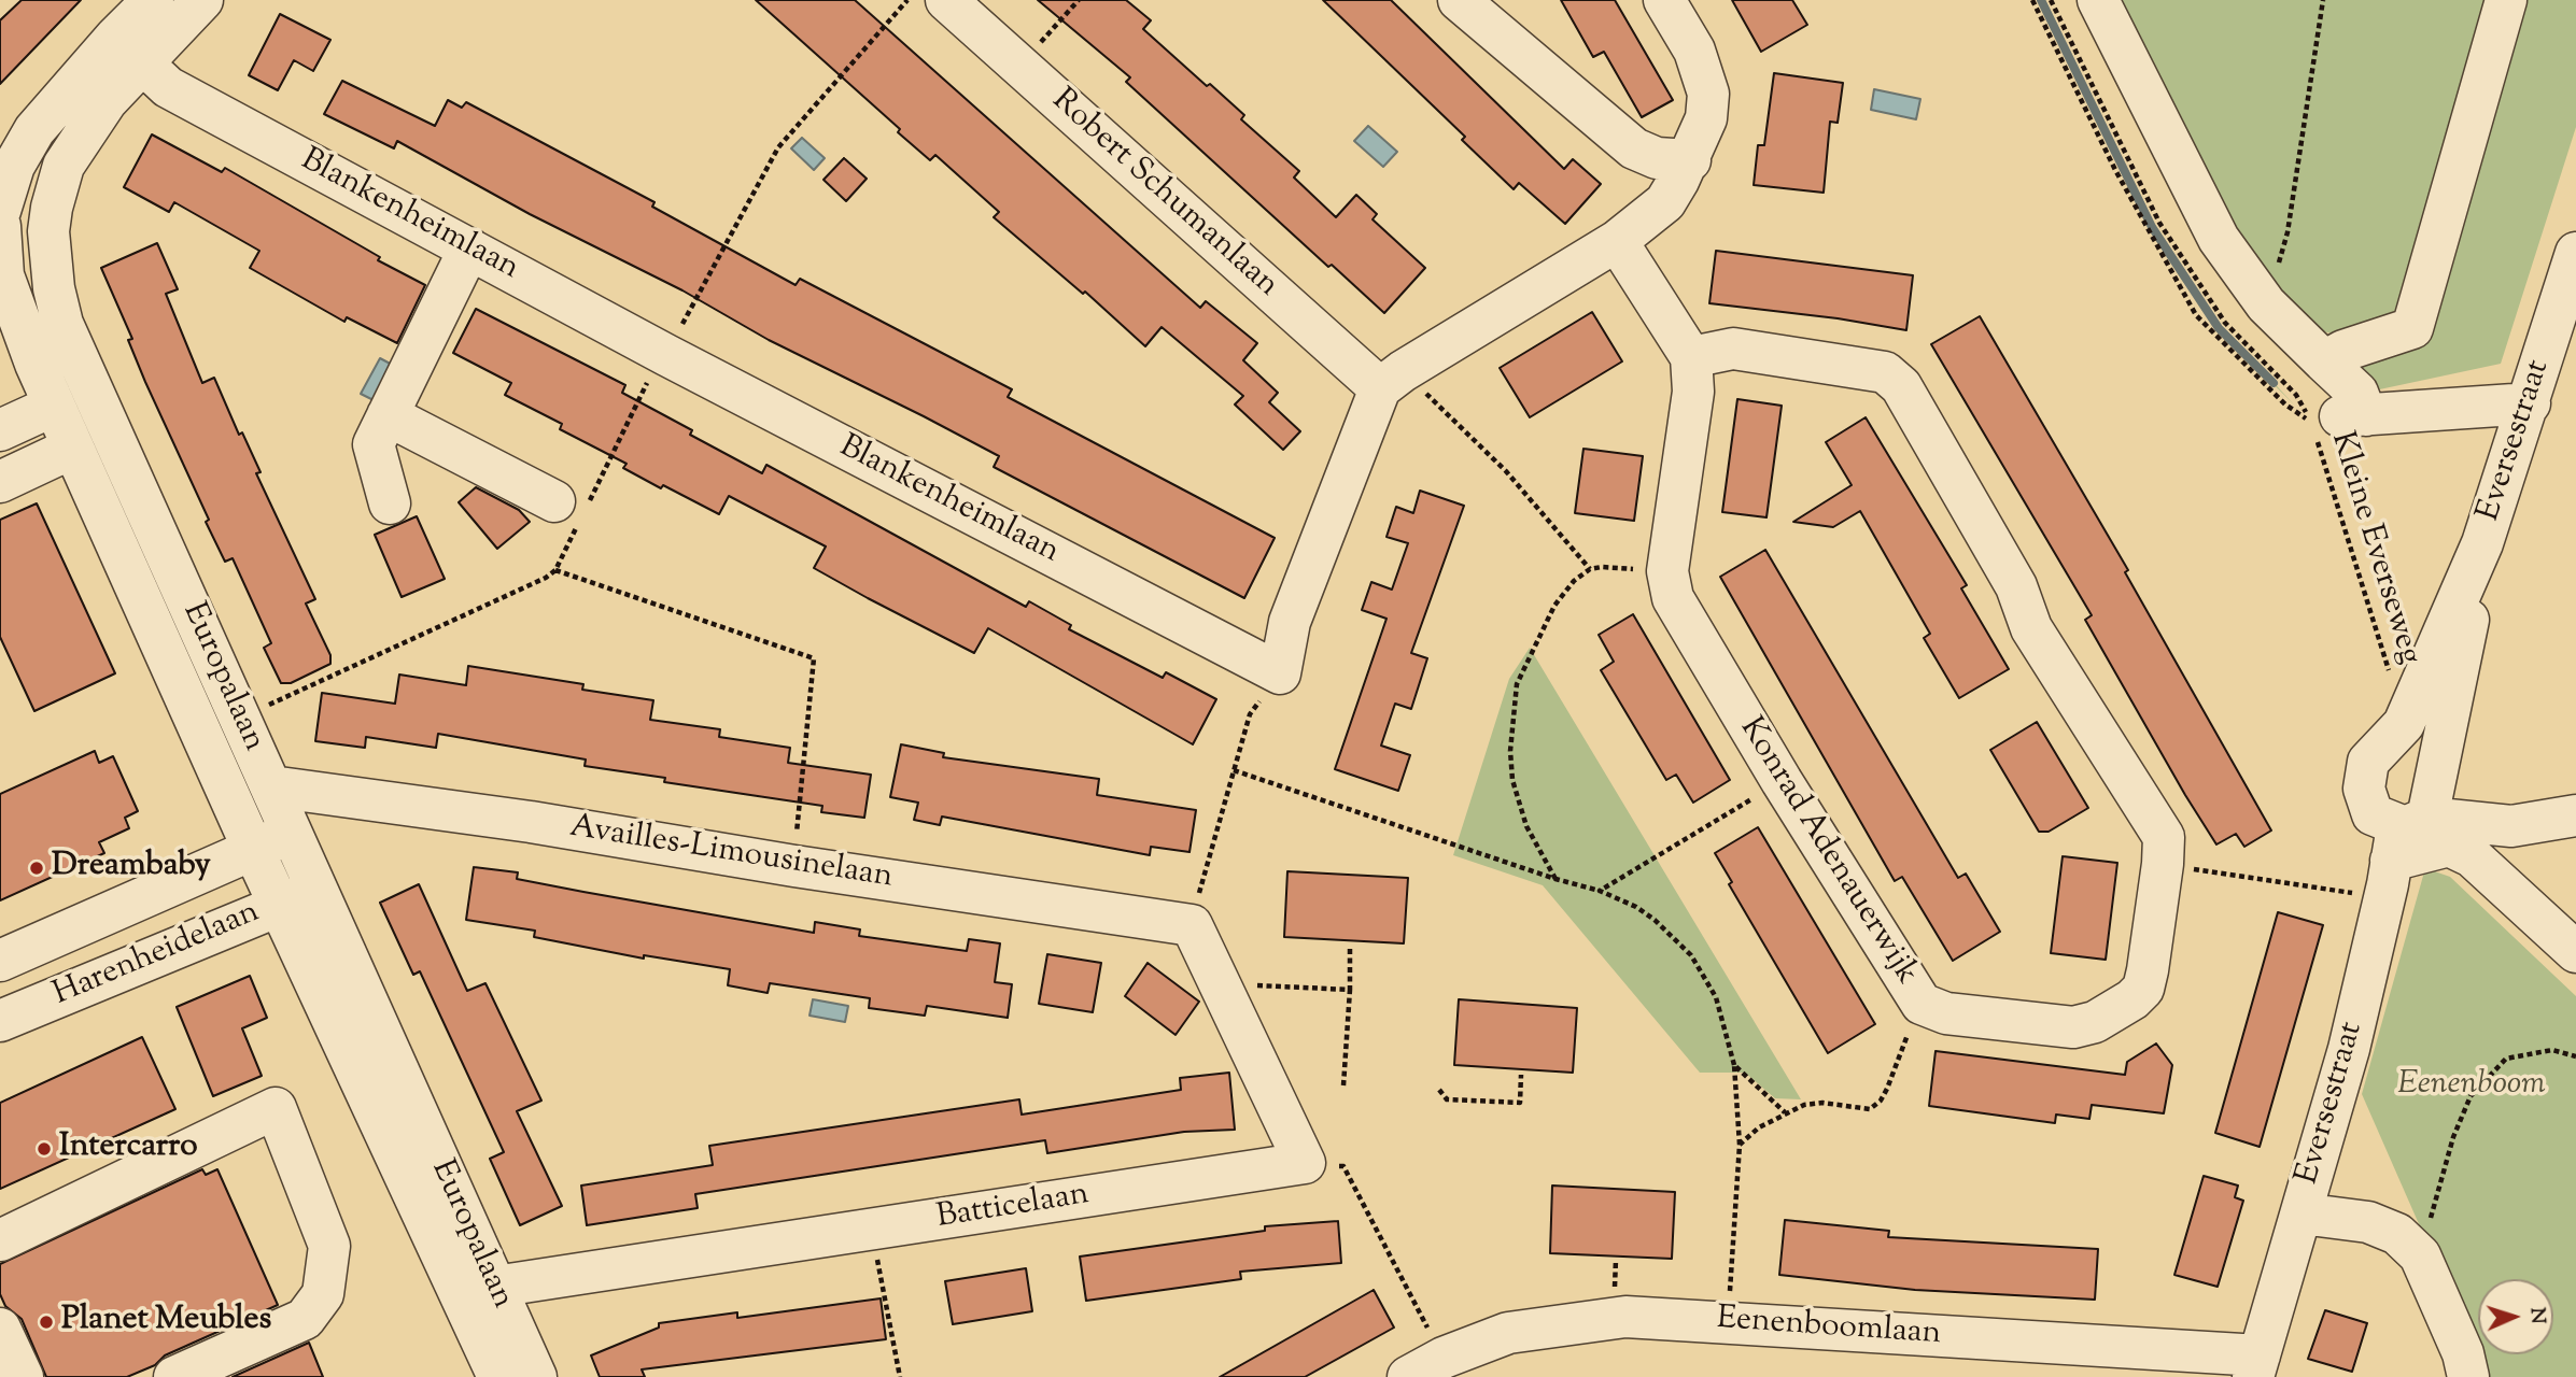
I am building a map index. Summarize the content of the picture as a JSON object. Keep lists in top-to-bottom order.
{
  "streets": {
    "street": [
      "Robert Schumanlaan",
      "Blankenheimlaan",
      "Eversestraat",
      "Europalaan",
      "Konrad Adenauerwijk",
      "Availles-Limousinelaan",
      "Harenheidelaan",
      "Batticelaan",
      "Eenenboomlaan"
    ],
    "path": ["Kleine Everseweg"]
  },
  "crossings": [
    ["Blankenheimlaan", "Europalaan"],
    ["Eversestraat", "Eenenboomlaan"],
    ["Europalaan", "Availles-Limousinelaan"],
    ["Europalaan", "Harenheidelaan"],
    ["Europalaan", "Batticelaan"]
  ],
  "parks": ["Eenenboom"],
  "places": ["Dreambaby", "Intercarro", "Planet Meubles"],
  "north": "right"
}
